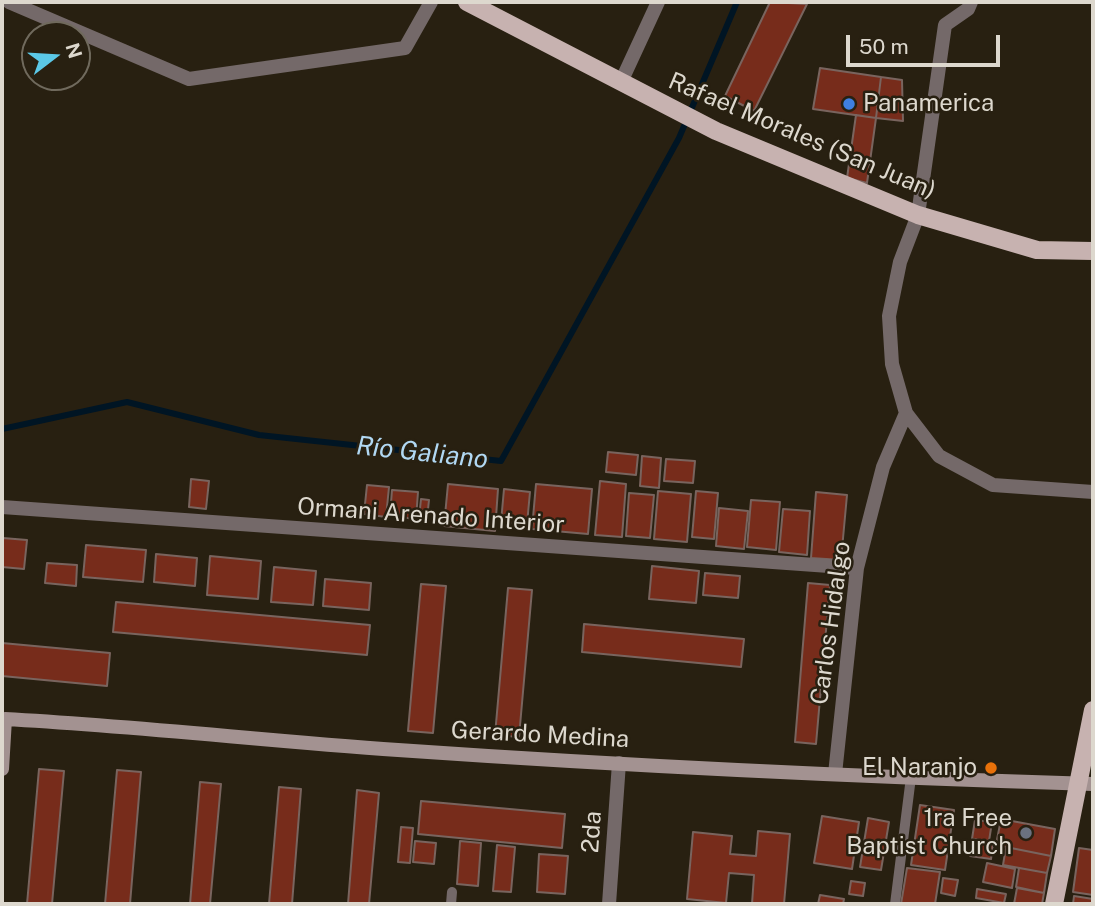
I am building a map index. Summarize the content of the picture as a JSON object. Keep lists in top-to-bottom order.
{
  "streets": {
    "main road": ["Rafael Morales (San Juan)"],
    "street": [
      "Ormani Arenado Interior",
      "Carlos Hidalgo",
      "Gerardo Medina",
      "2da"
    ]
  },
  "crossings": [
    ["Ormani Arenado Interior", "Carlos Hidalgo"],
    ["Carlos Hidalgo", "Gerardo Medina"],
    ["Gerardo Medina", "2da"]
  ],
  "water": ["Río Galiano"],
  "places": ["Panamerica", "El Naranjo", "1ra Free Baptist Church"],
  "scale_bar": "50 m",
  "north": "right"
}
